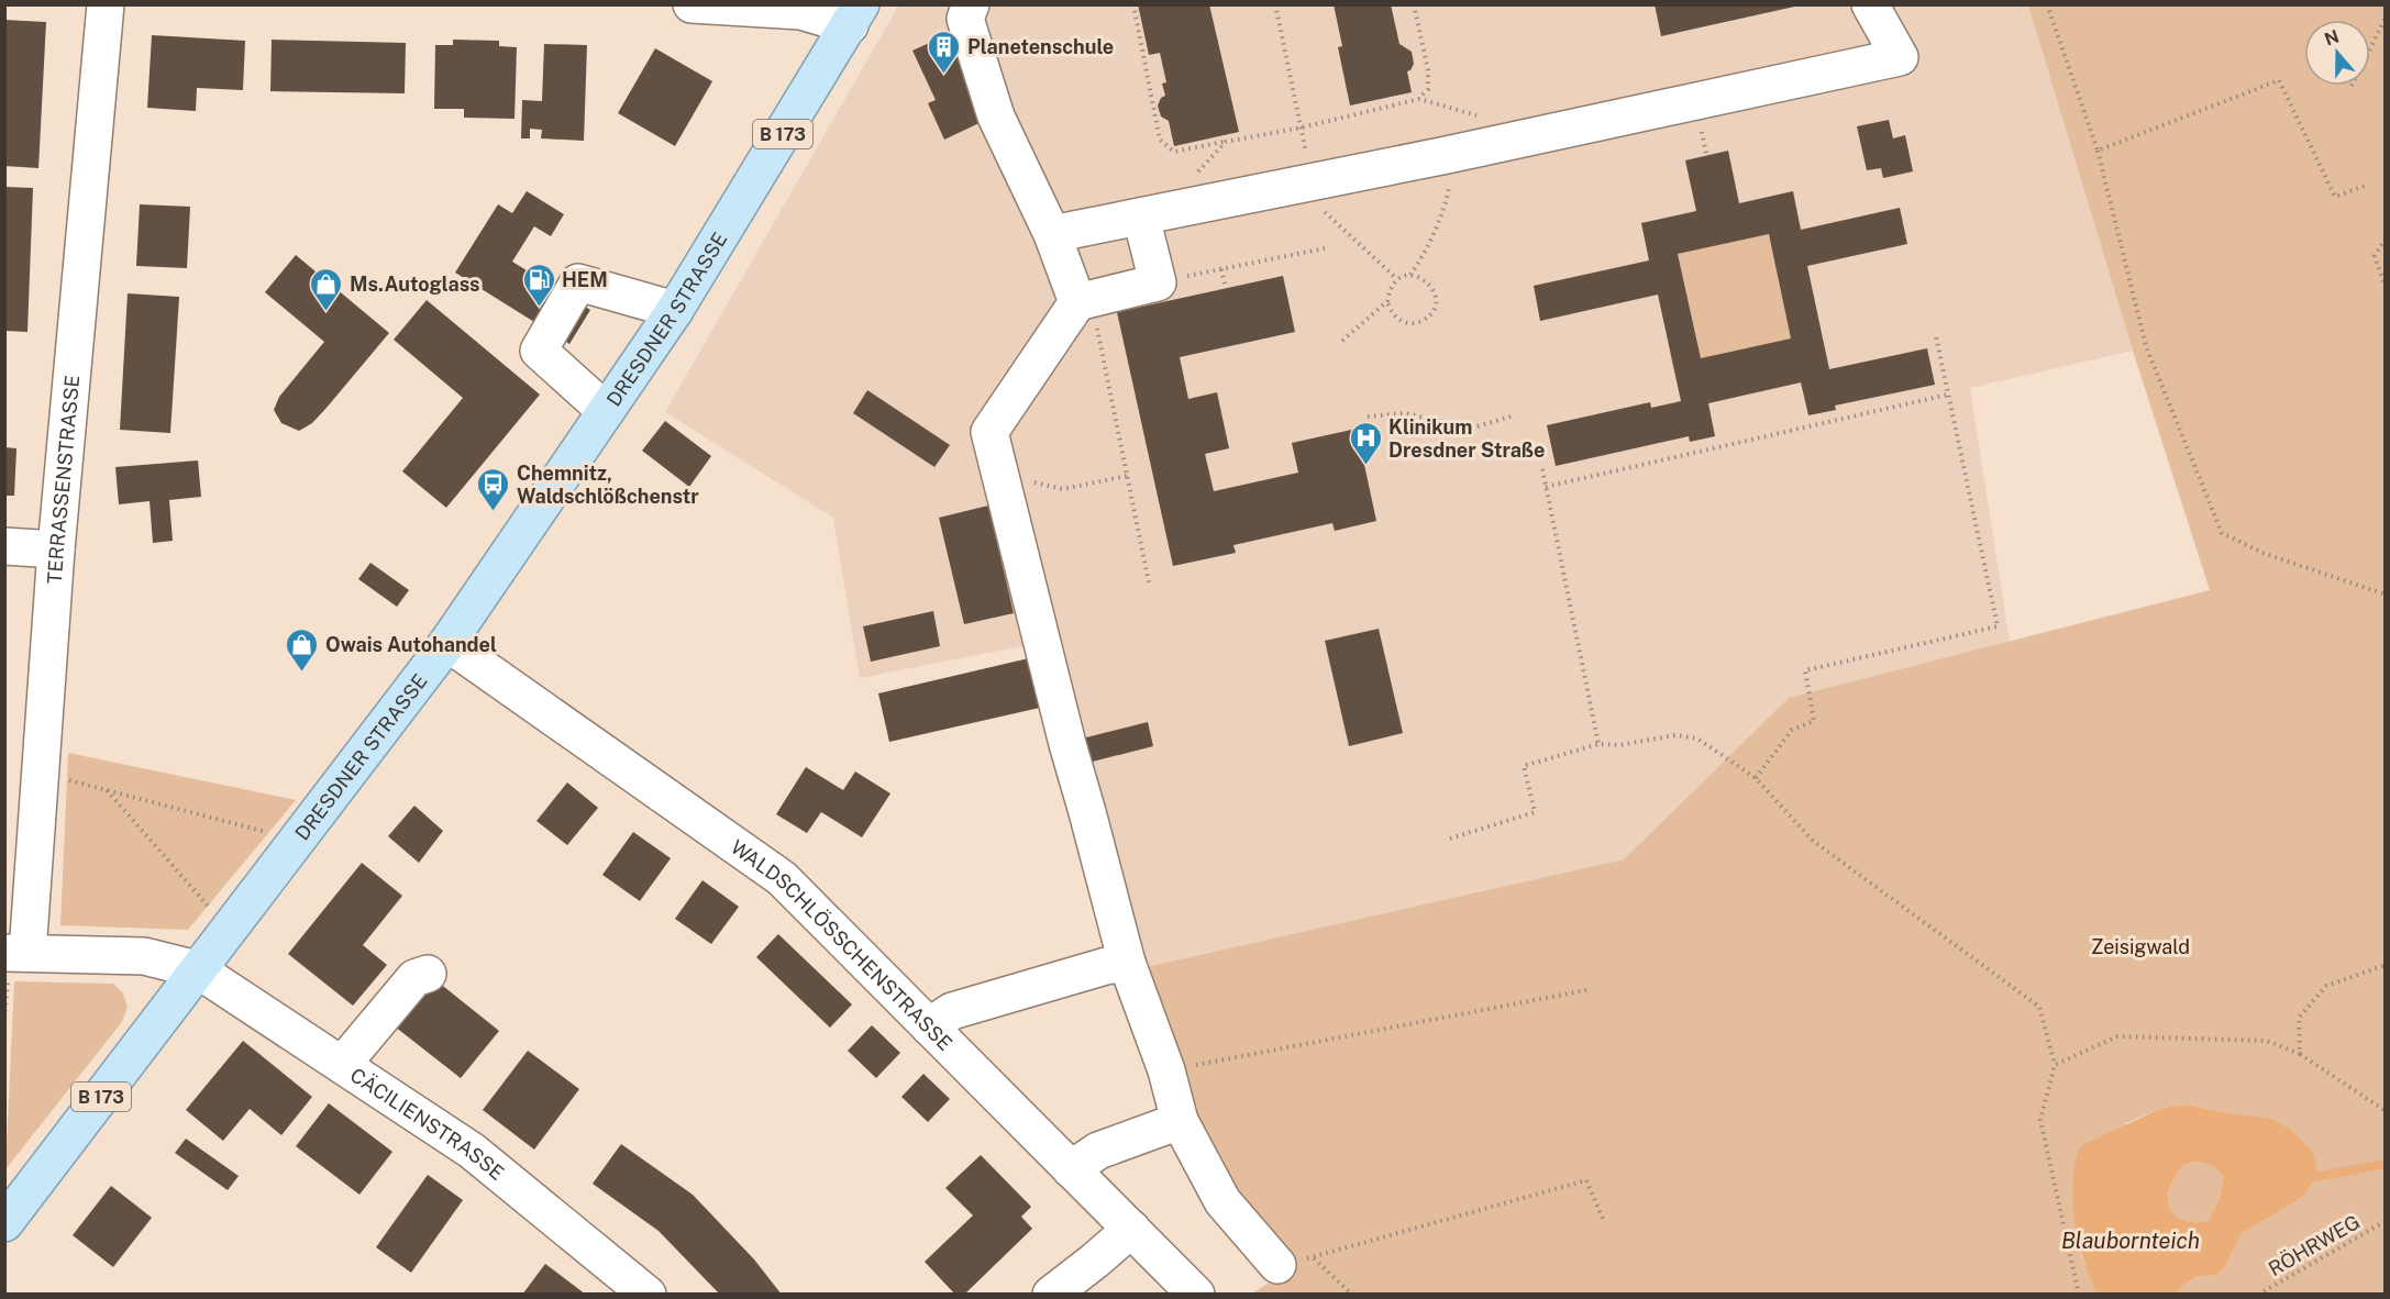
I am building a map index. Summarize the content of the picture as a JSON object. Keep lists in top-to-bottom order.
{
  "streets": {
    "main road": ["B 173", "DRESDNER STRASSE"],
    "street": ["TERRASSENSTRASSE", "WALDSCHLÖSSCHENSTRASSE", "CÄCILIENSTRASSE"],
    "path": ["RÖHRWEG"]
  },
  "crossings": [
    ["DRESDNER STRASSE", "WALDSCHLÖSSCHENSTRASSE"],
    ["DRESDNER STRASSE", "CÄCILIENSTRASSE"],
    ["TERRASSENSTRASSE", "CÄCILIENSTRASSE"]
  ],
  "water": ["Blaubornteich"],
  "parks": ["Zeisigwald"],
  "places": {
    "building": ["Planetenschule"],
    "fuel station": ["HEM"],
    "shop": ["Ms.Autoglass", "Owais Autohandel"],
    "hospital": ["Klinikum Dresdner Straße"],
    "bus stop": ["Chemnitz, Waldschlößchenstr"]
  },
  "north": "top"
}
